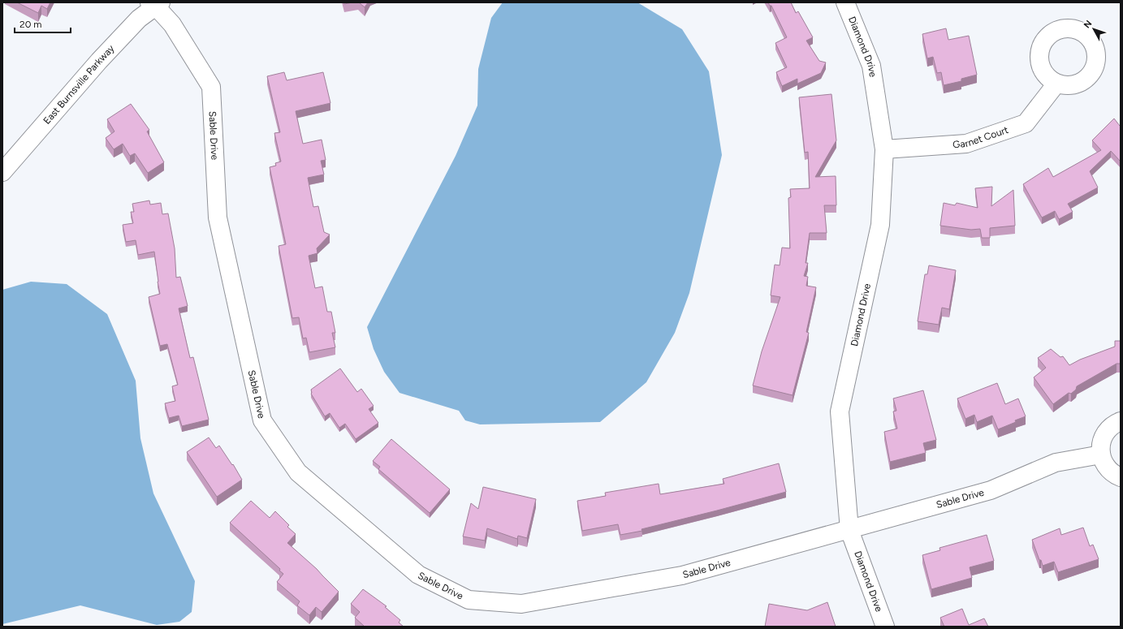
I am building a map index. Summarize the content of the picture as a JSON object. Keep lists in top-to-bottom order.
{
  "streets": {
    "street": [
      "Diamond Drive",
      "East Burnsville Parkway",
      "Sable Drive",
      "Garnet Court"
    ]
  },
  "crossings": [
    ["Diamond Drive", "Sable Drive"],
    ["Diamond Drive", "Garnet Court"],
    ["East Burnsville Parkway", "Sable Drive"]
  ],
  "scale_bar": "20 m",
  "north": "top left"
}
